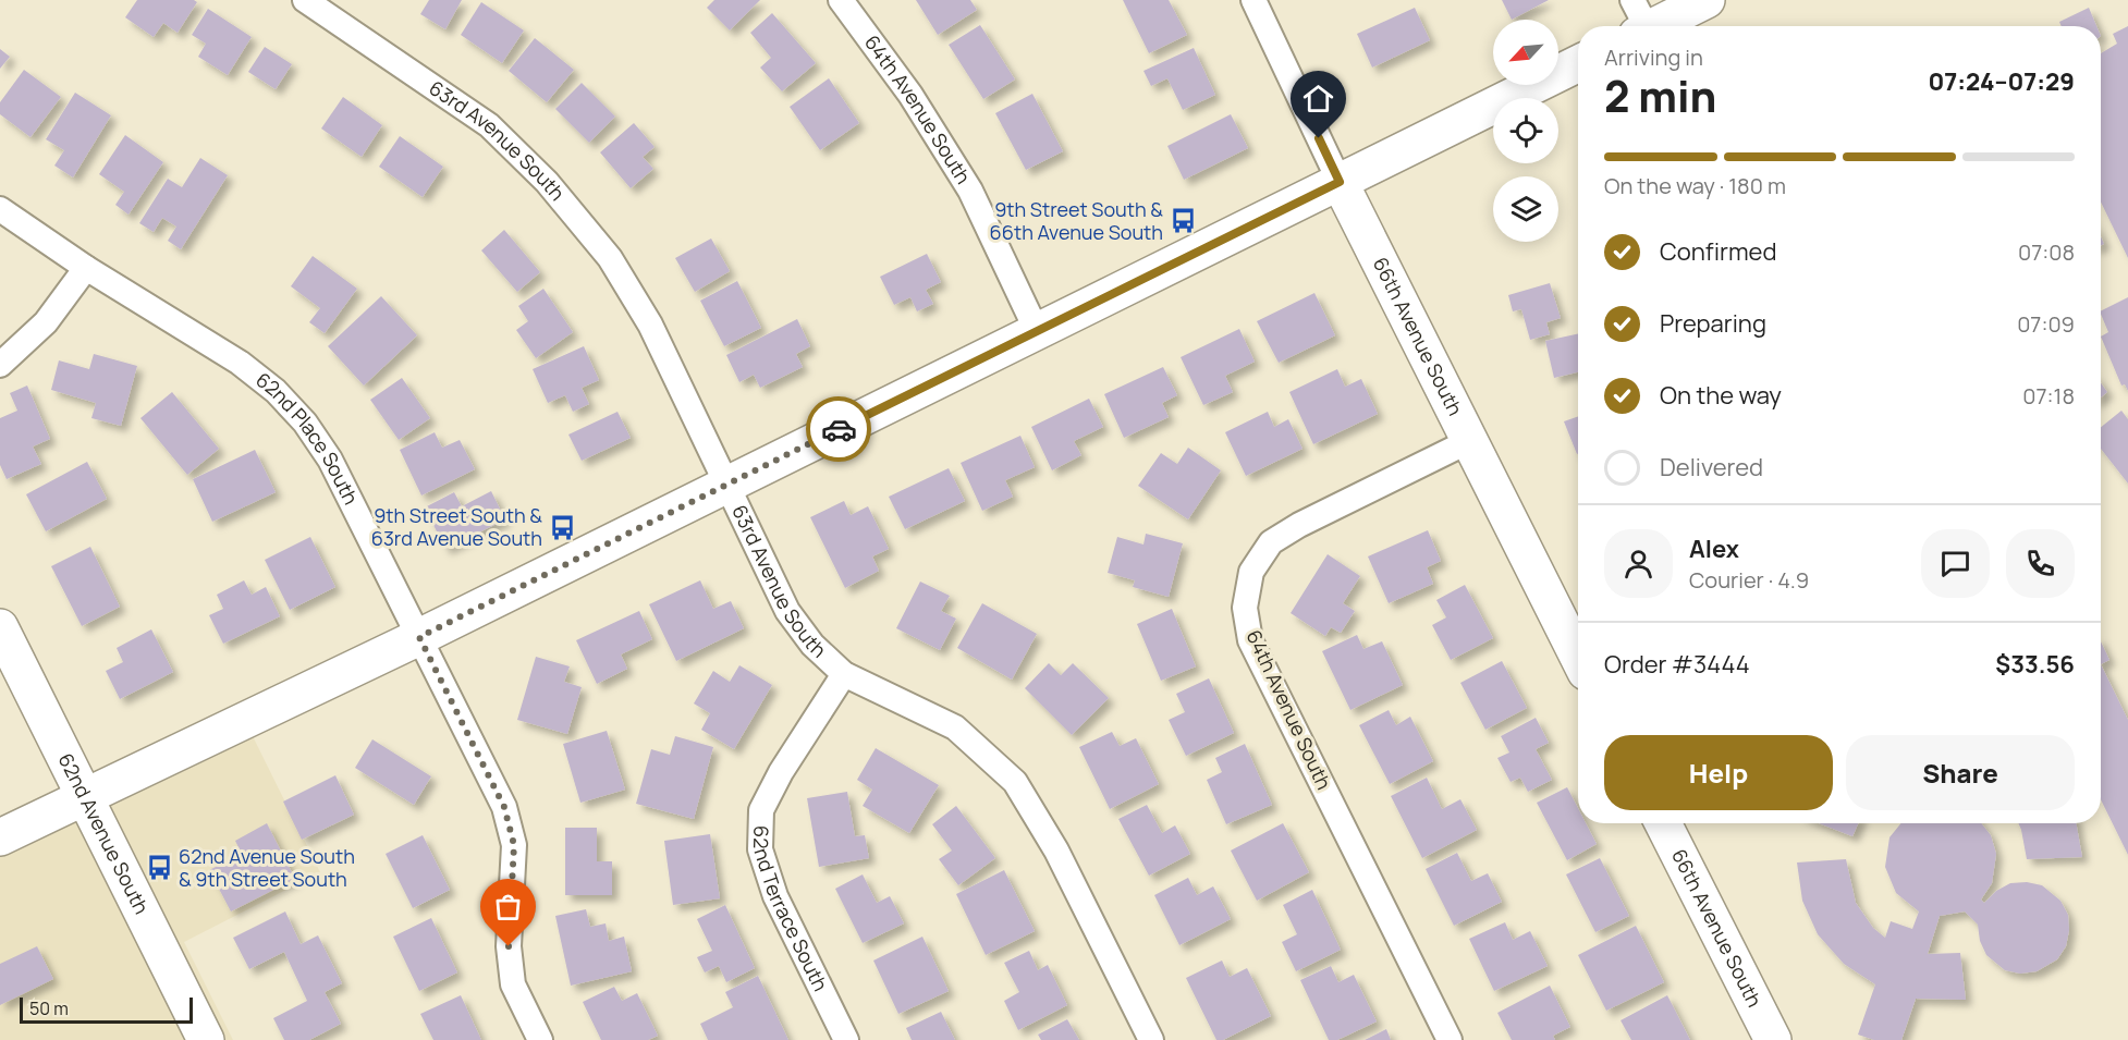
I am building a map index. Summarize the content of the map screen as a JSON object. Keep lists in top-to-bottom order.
{
  "streets": {
    "street": [
      "64th Avenue South",
      "63rd Avenue South",
      "66th Avenue South",
      "62nd Place South",
      "62nd Avenue South",
      "62nd Terrace South"
    ]
  },
  "crossings": [
    ["64th Avenue South", "66th Avenue South"],
    ["63rd Avenue South", "62nd Terrace South"]
  ],
  "places": {
    "bus stop": ["9th Street South & 66th Avenue South", "9th Street South & 63rd Avenue South", "62nd Avenue South & 9th Street South"]
  },
  "scale_bar": "50 m",
  "north": "bottom left",
  "page": {
    "heading": ["2 min", "Arriving in", "07:24–07:29"],
    "panel": [
      "Alex",
      "Courier · 4.9",
      "Order #3444",
      "$33.56"
    ],
    "bar": "On the way · 180 m",
    "list": [
      ["Confirmed", "07:08"],
      ["Preparing", "07:09"],
      ["On the way", "07:18"],
      "Delivered"
    ],
    "buttons": ["Help", "Share"],
    "scale": "50 m"
  }
}
